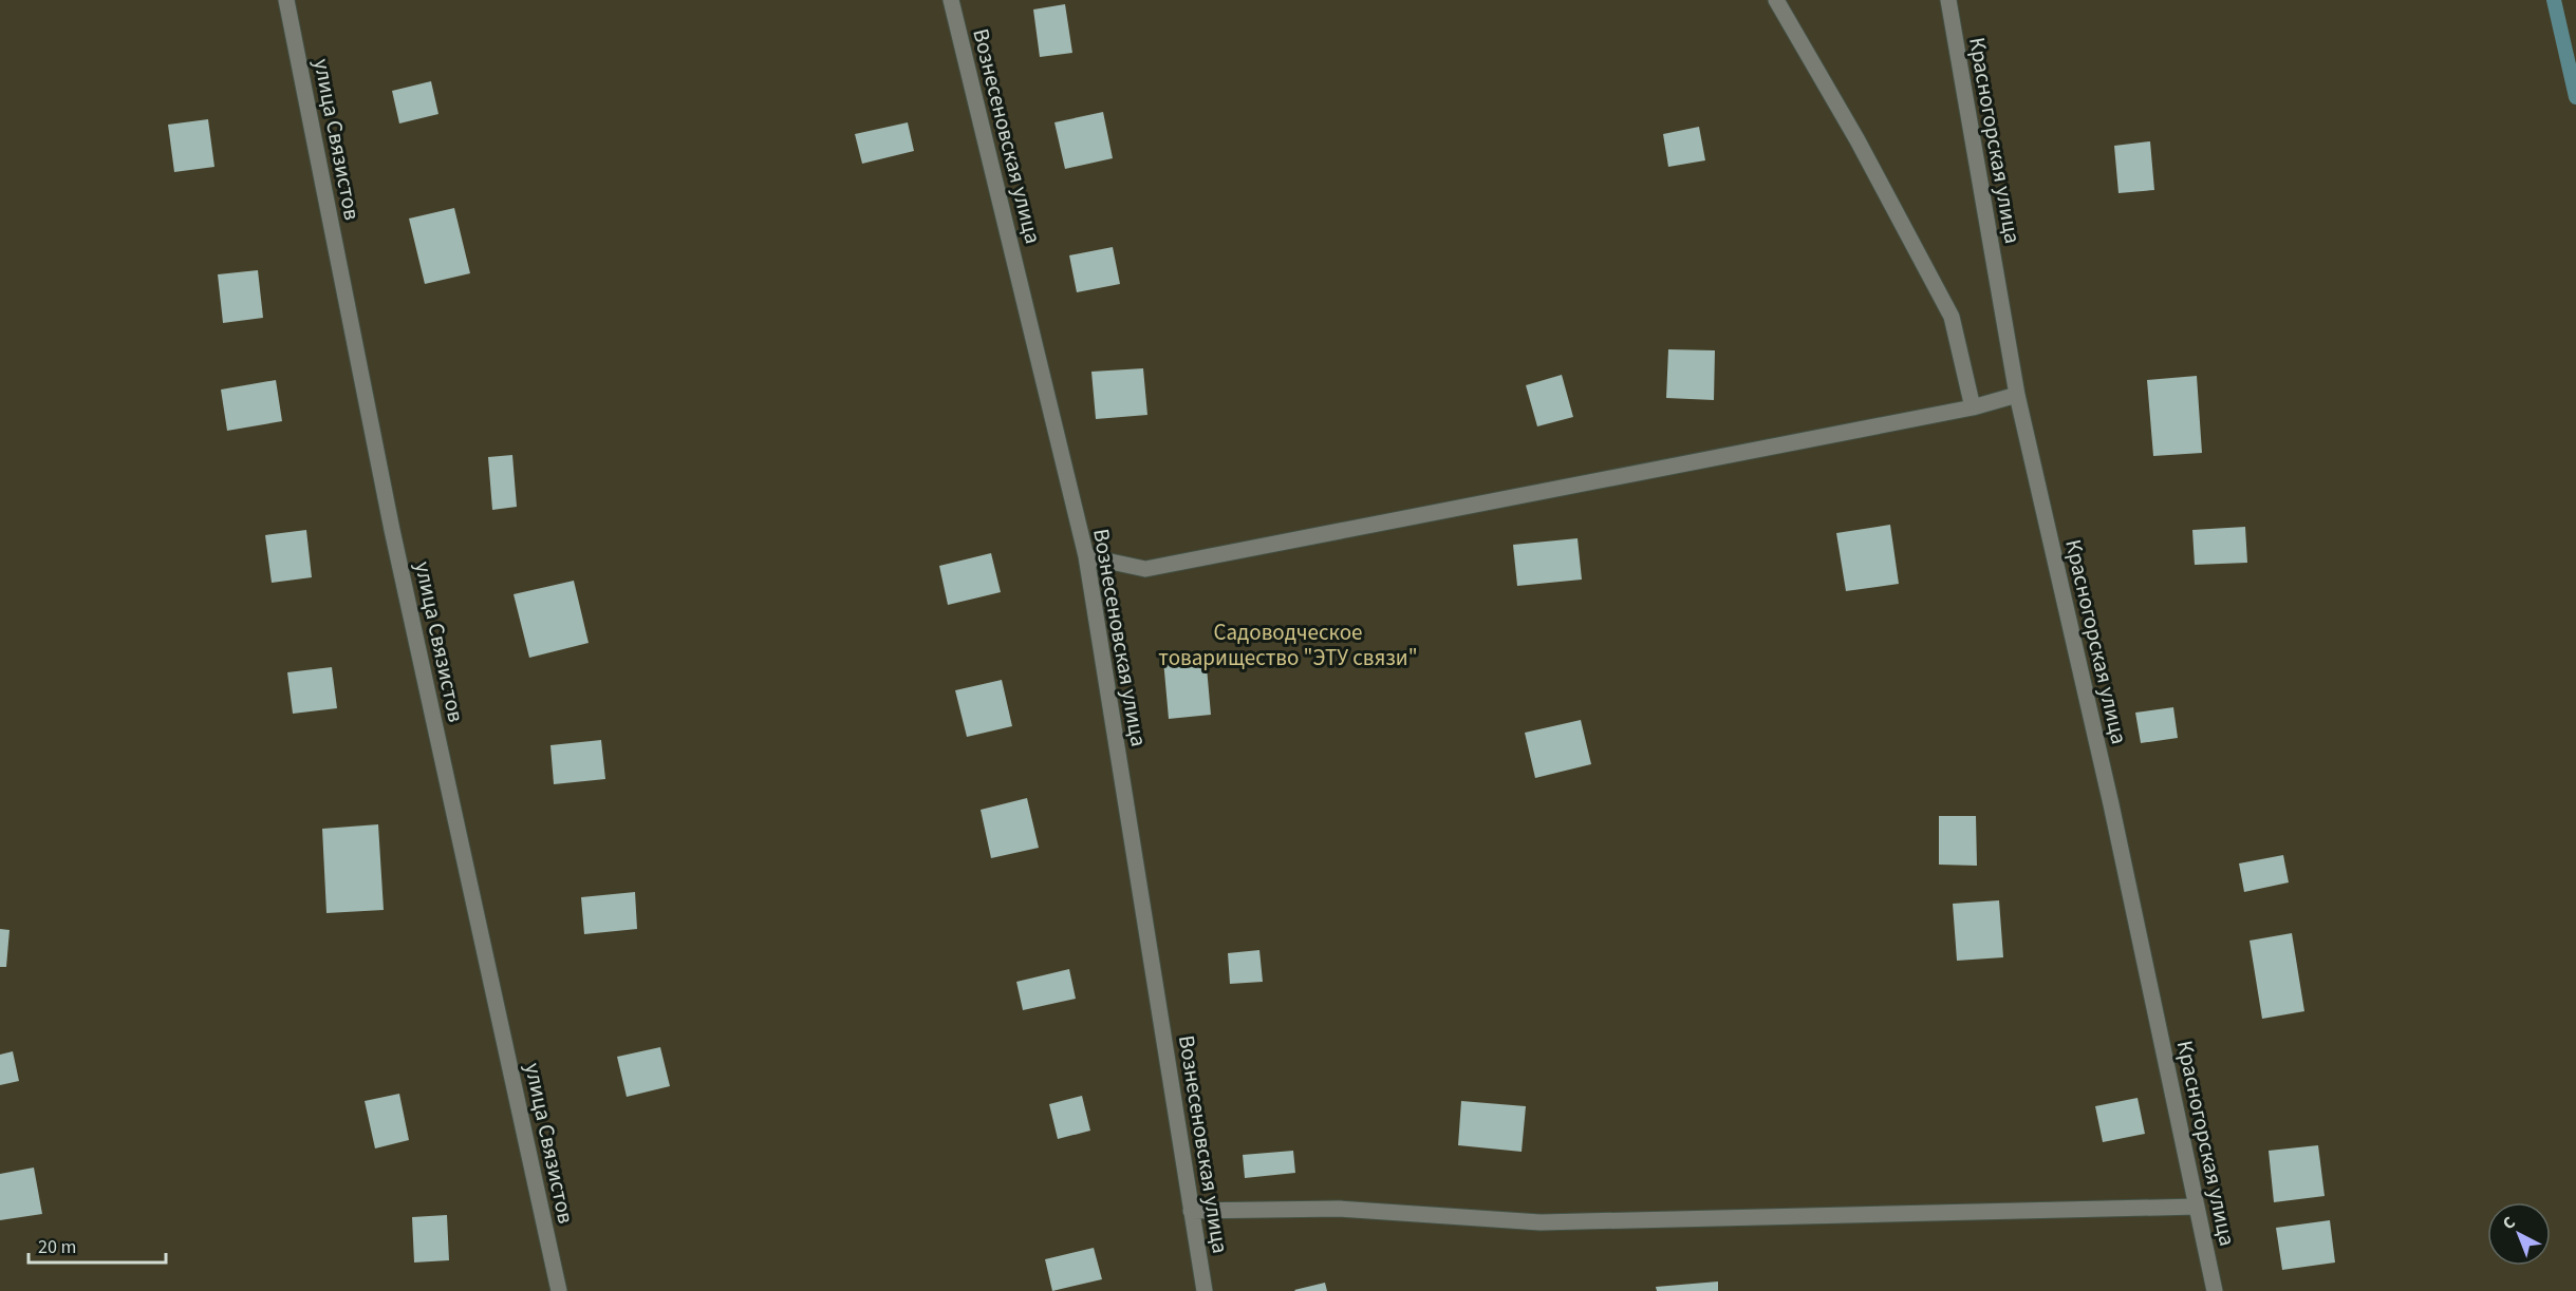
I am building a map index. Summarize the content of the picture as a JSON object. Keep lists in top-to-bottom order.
{
  "streets": {
    "street": ["Вознесеновская улица", "улица Связистов", "Красногорская улица"]
  },
  "parks": ["Садоводческое товарищество \"ЭТУ связи\""],
  "scale_bar": "20 m",
  "north": "top left"
}
